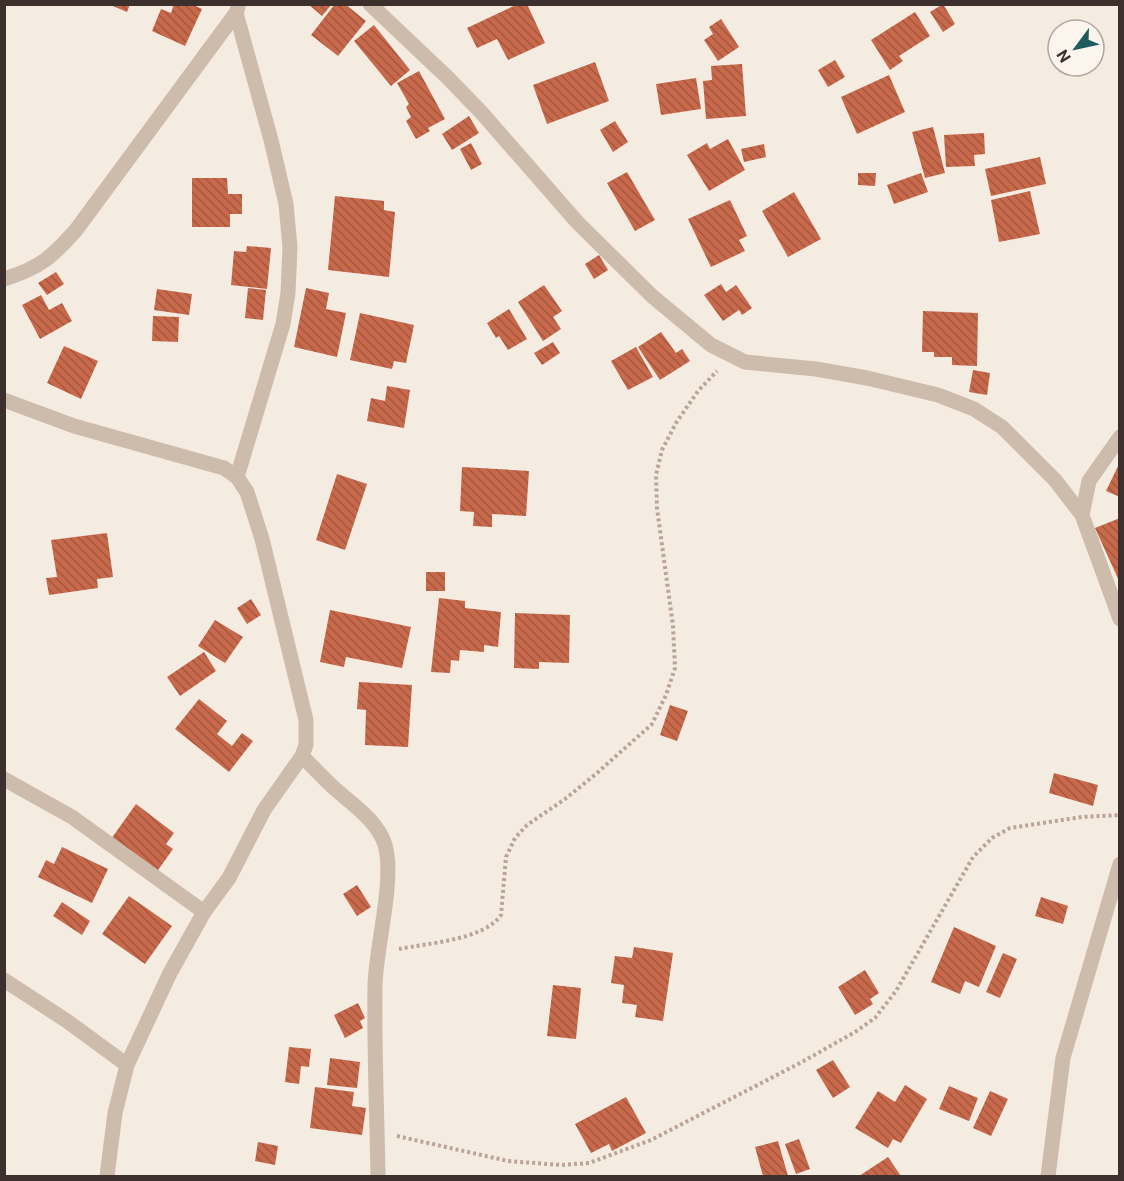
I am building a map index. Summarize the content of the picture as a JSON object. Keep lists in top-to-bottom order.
{
  "north": "bottom left"
}
